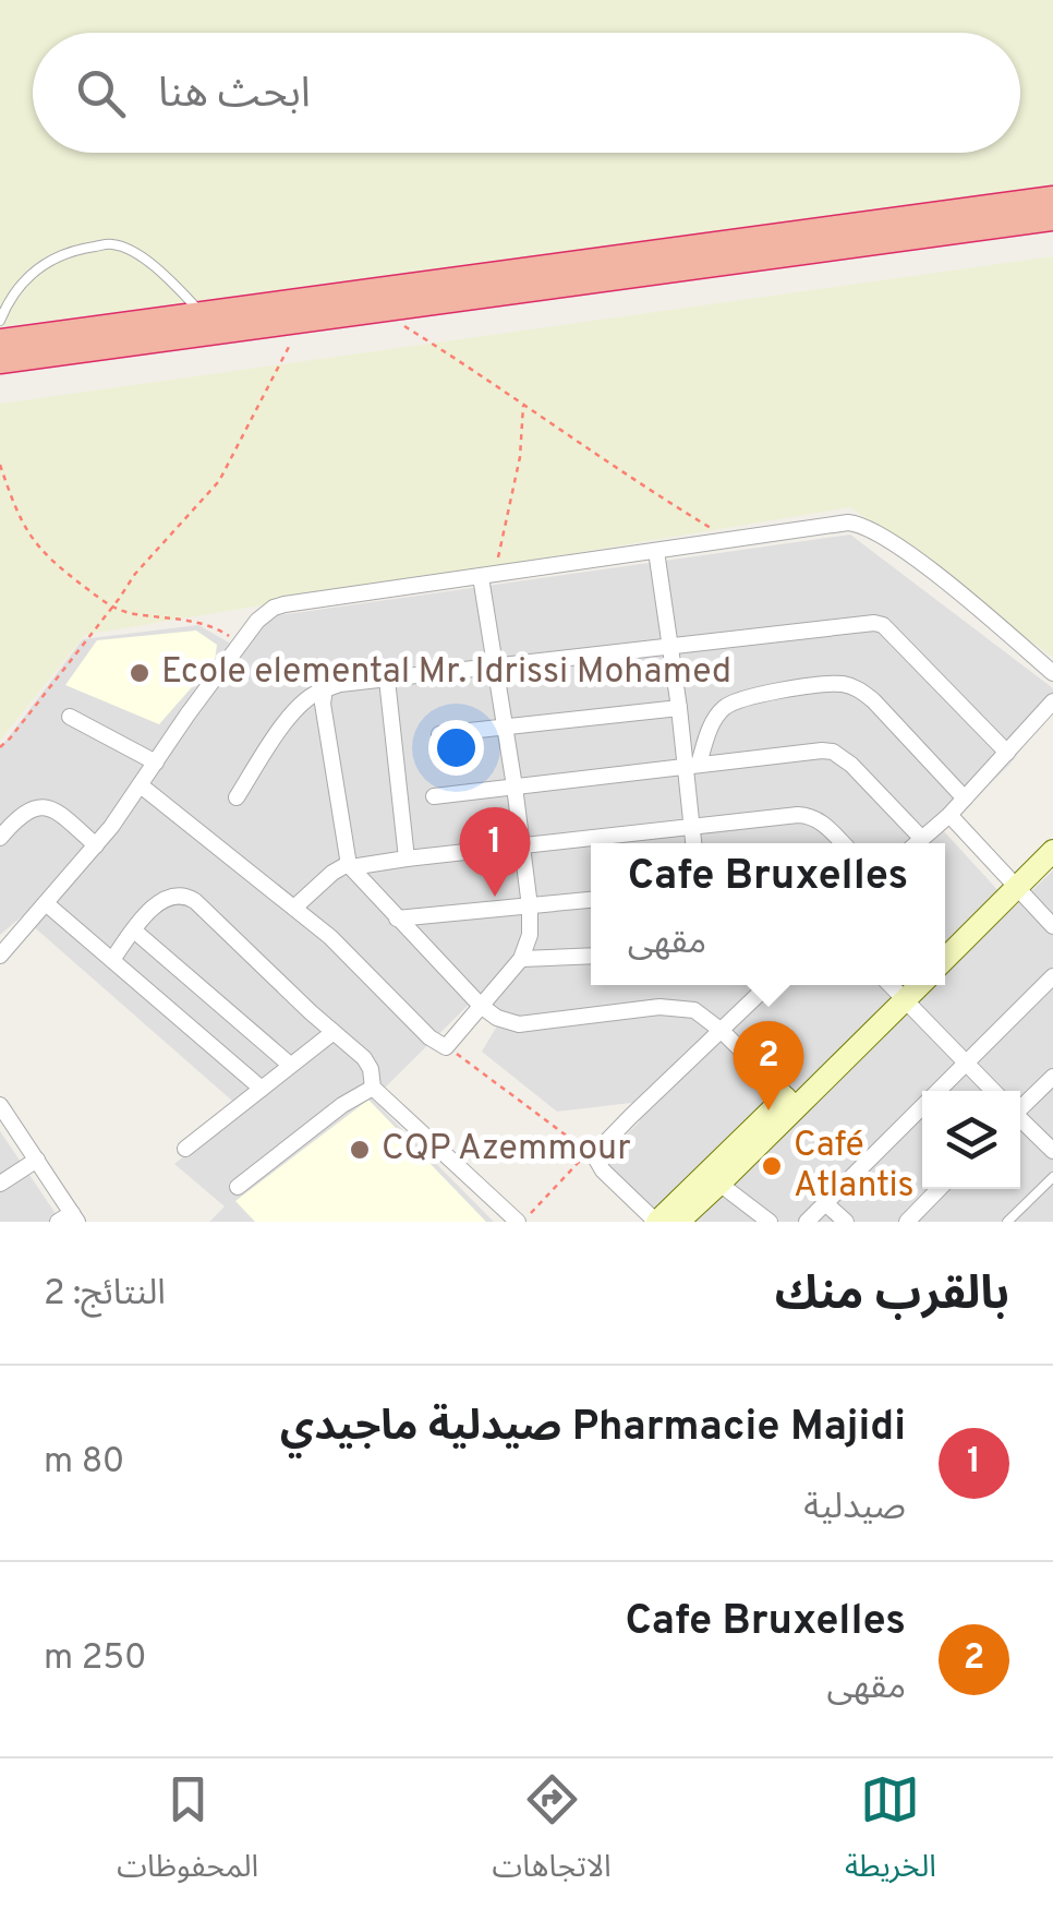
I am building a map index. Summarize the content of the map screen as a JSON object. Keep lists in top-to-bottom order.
{
  "places": ["Ecole elemental Mr. Idrissi Mohamed", "CQP Azemmour", "Café Atlantis"],
  "page": {
    "search": "ابحث هنا",
    "pins": ["1", "2"],
    "popup": ["Cafe Bruxelles", "مقهى"],
    "heading": ["بالقرب منك", "النتائج: 2"],
    "list": [
      {
        "mark": "1",
        "name": "Pharmacie Majidi صيدلية ماجيدي",
        "note": "صيدلية",
        "value": "80 m"
      },
      {
        "mark": "2",
        "name": "Cafe Bruxelles",
        "note": "مقهى",
        "value": "250 m"
      }
    ],
    "nav": ["الخريطة", "الاتجاهات", "المحفوظات"]
  }
}
